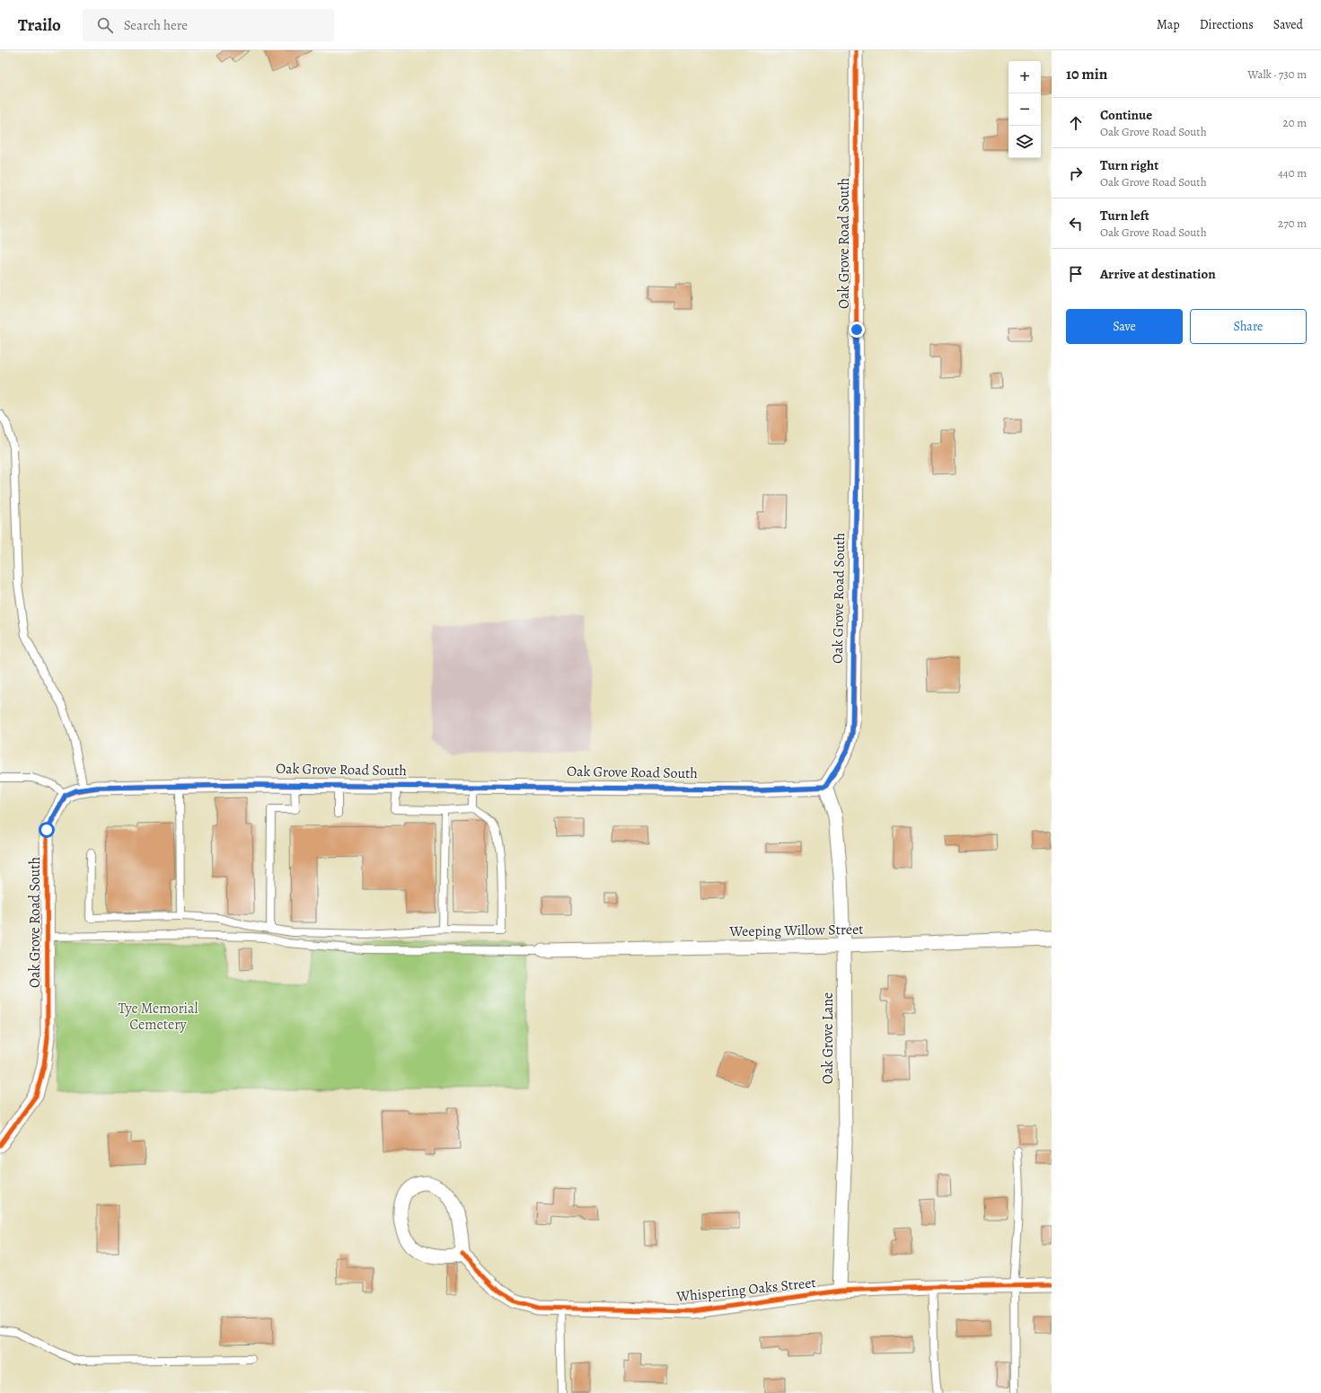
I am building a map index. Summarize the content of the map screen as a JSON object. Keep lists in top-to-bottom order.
{
  "streets": {
    "street": [
      "Oak Grove Road South",
      "Weeping Willow Street",
      "Oak Grove Lane",
      "Whispering Oaks Street"
    ]
  },
  "crossings": [
    ["Oak Grove Road South", "Oak Grove Lane"],
    ["Weeping Willow Street", "Oak Grove Lane"],
    ["Oak Grove Lane", "Whispering Oaks Street"]
  ],
  "parks": ["Tye Memorial Cemetery"],
  "page": {
    "header": "Trailo",
    "search": "Search here",
    "nav": ["Map", "Directions", "Saved"],
    "heading": ["10 min", "Walk · 730 m"],
    "map_buttons": ["+", "−"],
    "list": [
      ["Continue", "Oak Grove Road South", "20 m"],
      ["Turn right", "Oak Grove Road South", "440 m"],
      ["Turn left", "Oak Grove Road South", "270 m"],
      "Arrive at destination"
    ],
    "buttons": ["Save", "Share"]
  }
}
